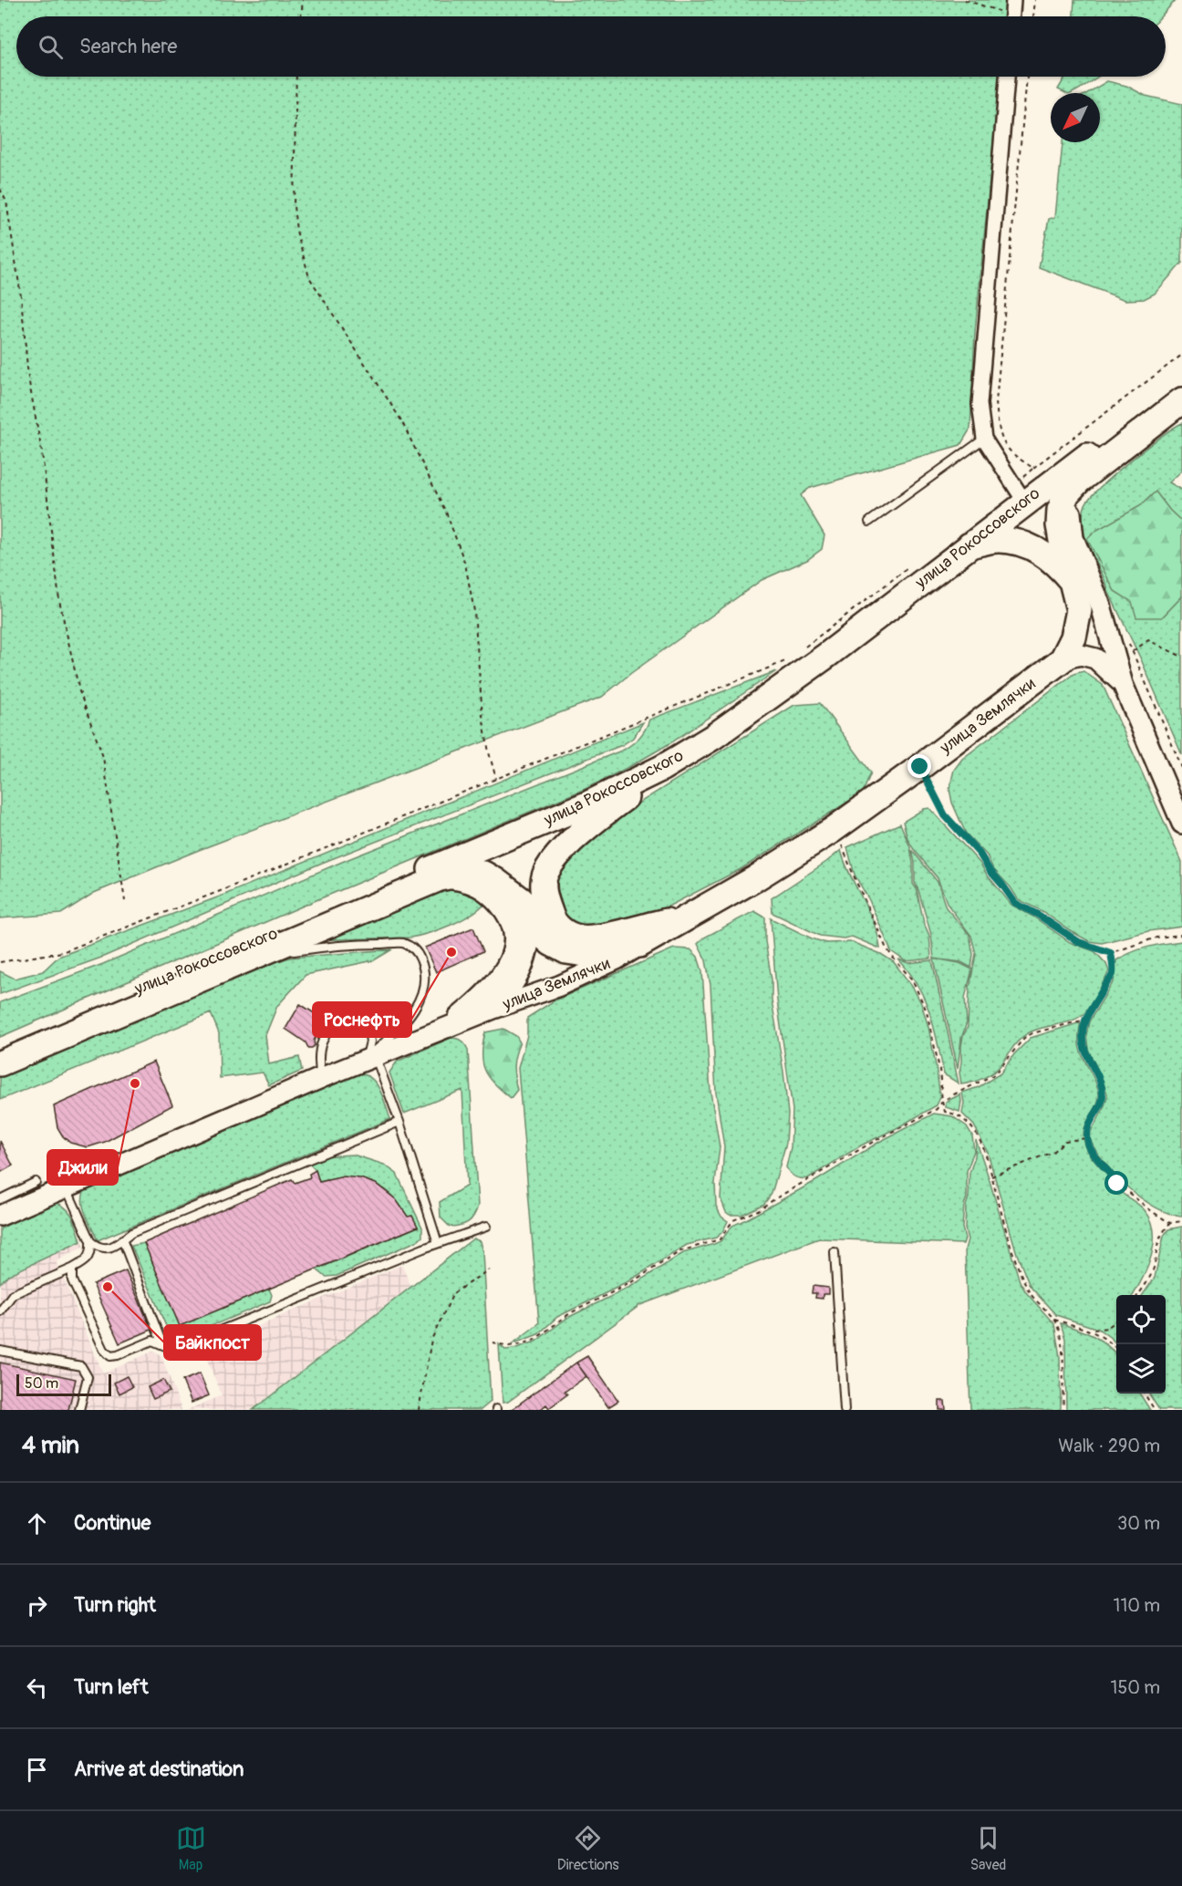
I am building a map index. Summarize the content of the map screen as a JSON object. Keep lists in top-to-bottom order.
{
  "streets": {
    "highway": ["улица Рокоссовского", "улица Землячки"]
  },
  "places": ["Роснефть", "Джили", "Байкпост"],
  "scale_bar": "50 m",
  "north": "bottom left",
  "page": {
    "search": "Search here",
    "scale": "50 m",
    "heading": ["4 min", "Walk · 290 m"],
    "list": [
      ["Continue", "30 m"],
      ["Turn right", "110 m"],
      ["Turn left", "150 m"],
      "Arrive at destination"
    ],
    "nav": ["Map", "Directions", "Saved"]
  }
}
